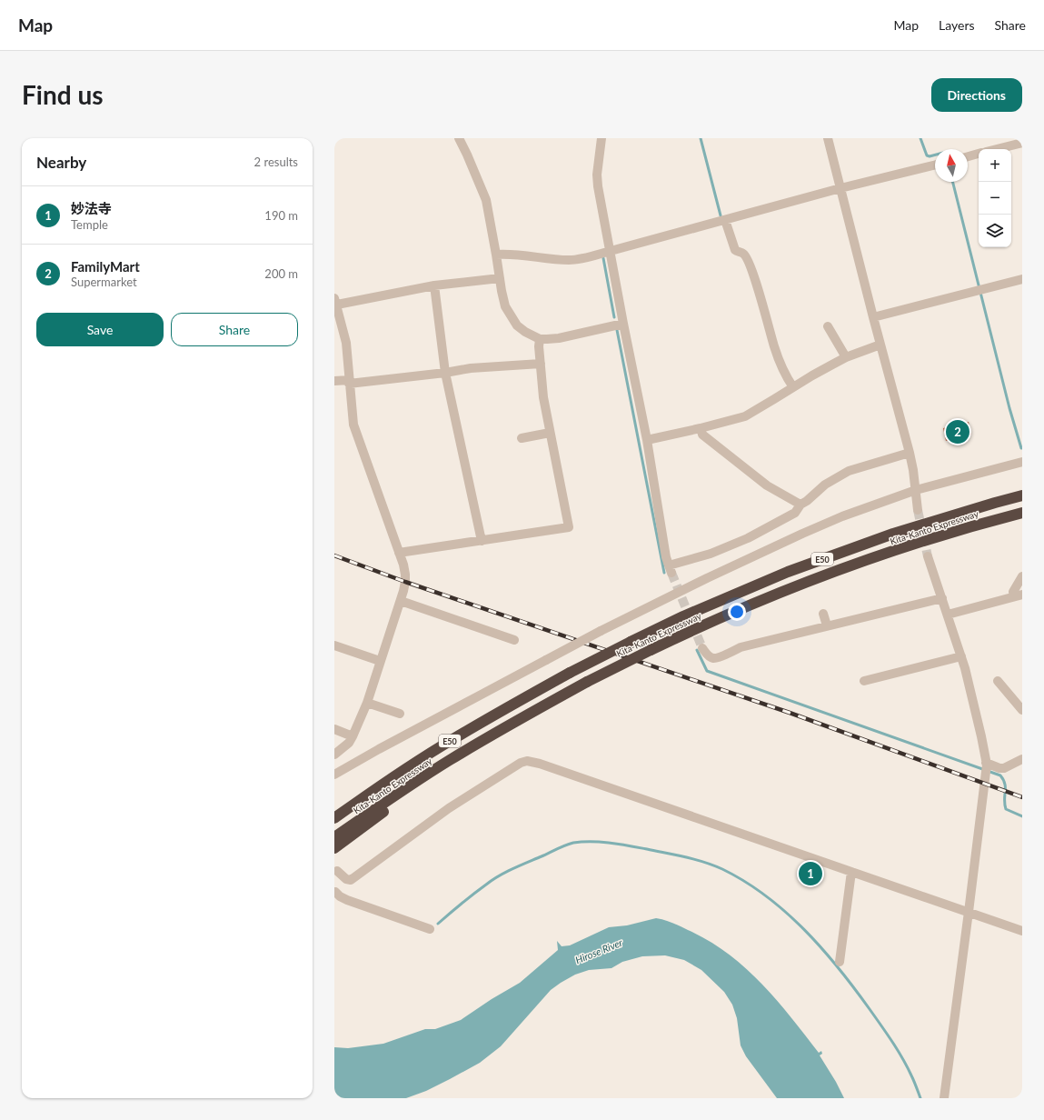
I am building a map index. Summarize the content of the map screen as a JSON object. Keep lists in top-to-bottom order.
{
  "streets": {
    "highway": ["Kita-Kanto Expressway", "E50"]
  },
  "water": ["Hirose River"],
  "north": "top",
  "page": {
    "header": "Map",
    "nav": ["Map", "Layers", "Share"],
    "buttons": [
      "Directions",
      ["Save", "Share"]
    ],
    "title": "Find us",
    "heading": ["Nearby", "2 results"],
    "map_buttons": ["+", "−"],
    "list": [
      {
        "mark": "1",
        "name": "妙法寺",
        "note": "Temple",
        "value": "190 m"
      },
      {
        "mark": "2",
        "name": "FamilyMart",
        "note": "Supermarket",
        "value": "200 m"
      }
    ],
    "pins": ["2", "1"]
  }
}
